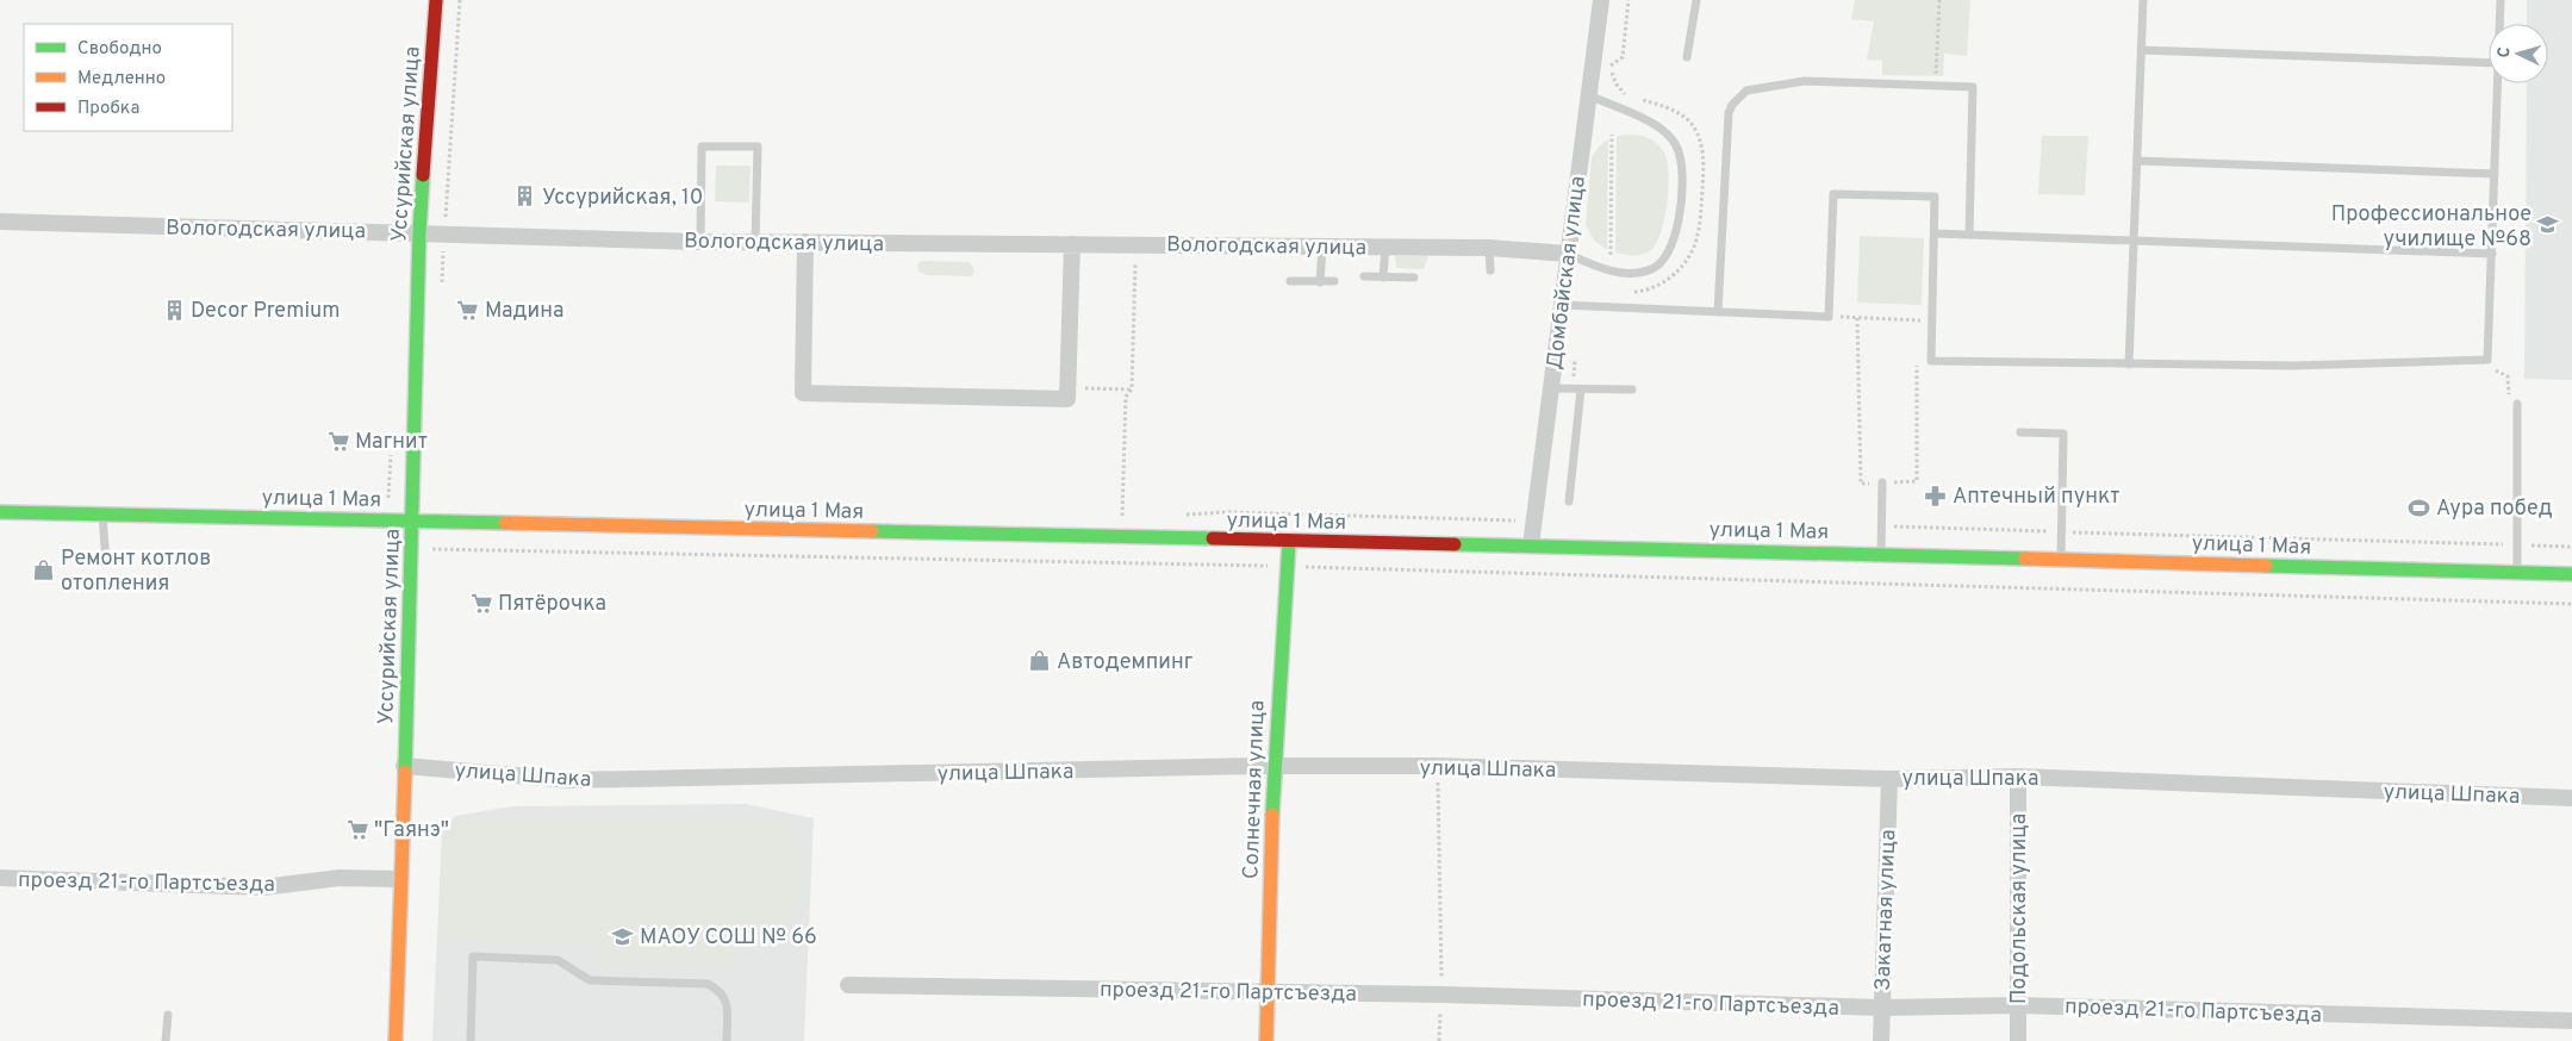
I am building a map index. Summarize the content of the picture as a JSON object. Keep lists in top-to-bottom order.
{
  "streets": {
    "street": [
      "Уссурийская улица",
      "Вологодская улица",
      "Домбайская улица",
      "улица 1 Мая",
      "улица Шпака",
      "Солнечная улица",
      "проезд 21-го Партсъезда",
      "Подольская улица",
      "Закатная улица"
    ]
  },
  "crossings": [
    ["Уссурийская улица", "Вологодская улица"],
    ["Уссурийская улица", "улица 1 Мая"],
    ["Уссурийская улица", "улица Шпака"],
    ["Уссурийская улица", "проезд 21-го Партсъезда"],
    ["Вологодская улица", "Домбайская улица"],
    ["Домбайская улица", "улица 1 Мая"],
    ["улица 1 Мая", "Солнечная улица"],
    ["улица Шпака", "Солнечная улица"],
    ["улица Шпака", "Подольская улица"],
    ["улица Шпака", "Закатная улица"],
    ["Солнечная улица", "проезд 21-го Партсъезда"],
    ["проезд 21-го Партсъезда", "Подольская улица"],
    ["проезд 21-го Партсъезда", "Закатная улица"]
  ],
  "places": {
    "building": ["Уссурийская, 10", "Decor Premium"],
    "school or university": ["Профессиональное училище №68", "МАОУ СОШ № 66"],
    "supermarket": [
      "Мадина",
      "Магнит",
      "Пятёрочка",
      "\"Гаянэ\""
    ],
    "pharmacy": ["Аптечный пункт"],
    "sports": ["Аура побед"],
    "shop": ["Ремонт котлов отопления", "Автодемпинг"]
  },
  "legend": ["Свободно", "Медленно", "Пробка"],
  "north": "left"
}
